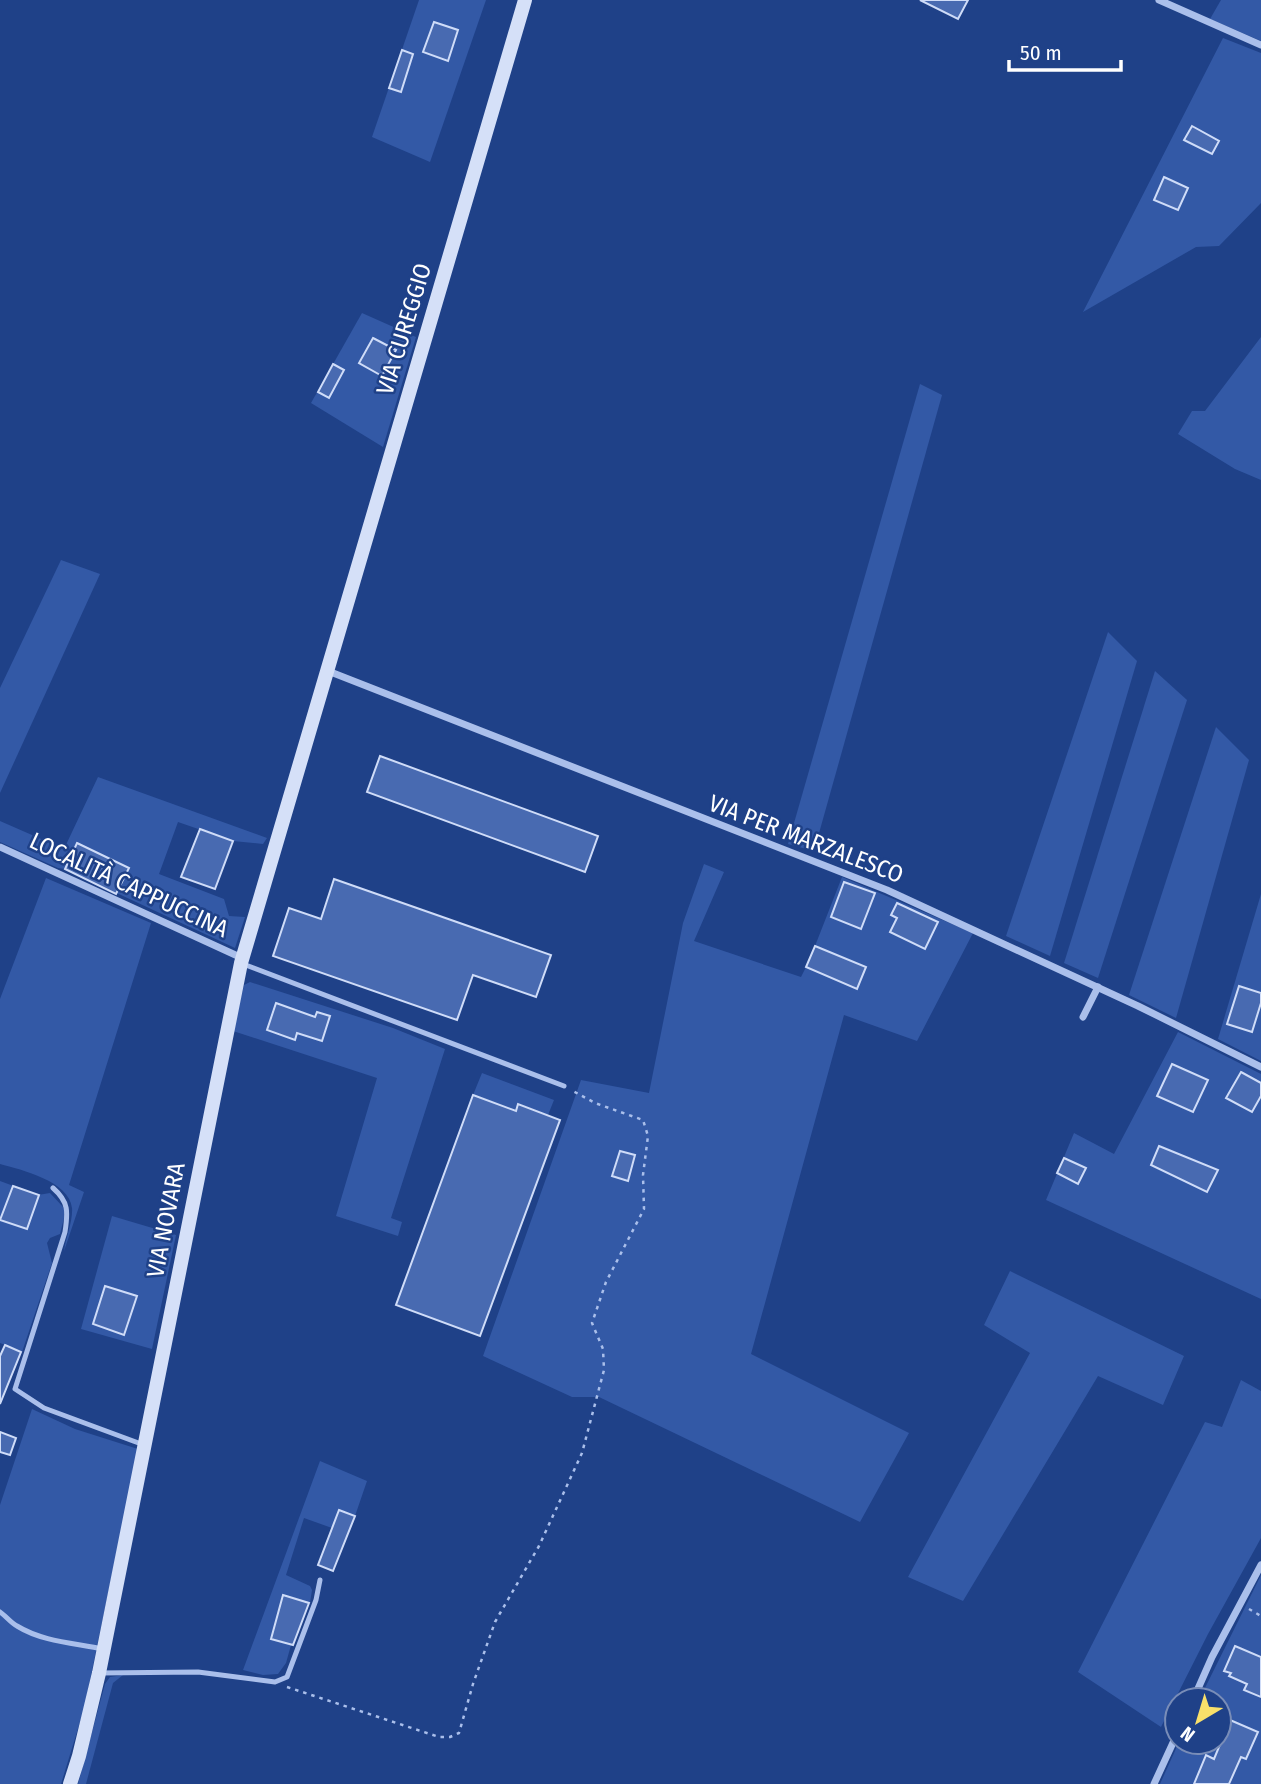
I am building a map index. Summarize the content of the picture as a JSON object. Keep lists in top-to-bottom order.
{
  "streets": {
    "main road": ["VIA CUREGGIO", "VIA NOVARA"],
    "street": ["VIA PER MARZALESCO", "LOCALITÀ CAPPUCCINA"]
  },
  "crossings": [
    ["VIA CUREGGIO", "VIA PER MARZALESCO"],
    ["VIA CUREGGIO", "VIA NOVARA"],
    ["VIA PER MARZALESCO", "VIA NOVARA"],
    ["LOCALITÀ CAPPUCCINA", "VIA NOVARA"]
  ],
  "scale_bar": "50 m",
  "north": "bottom left"
}
